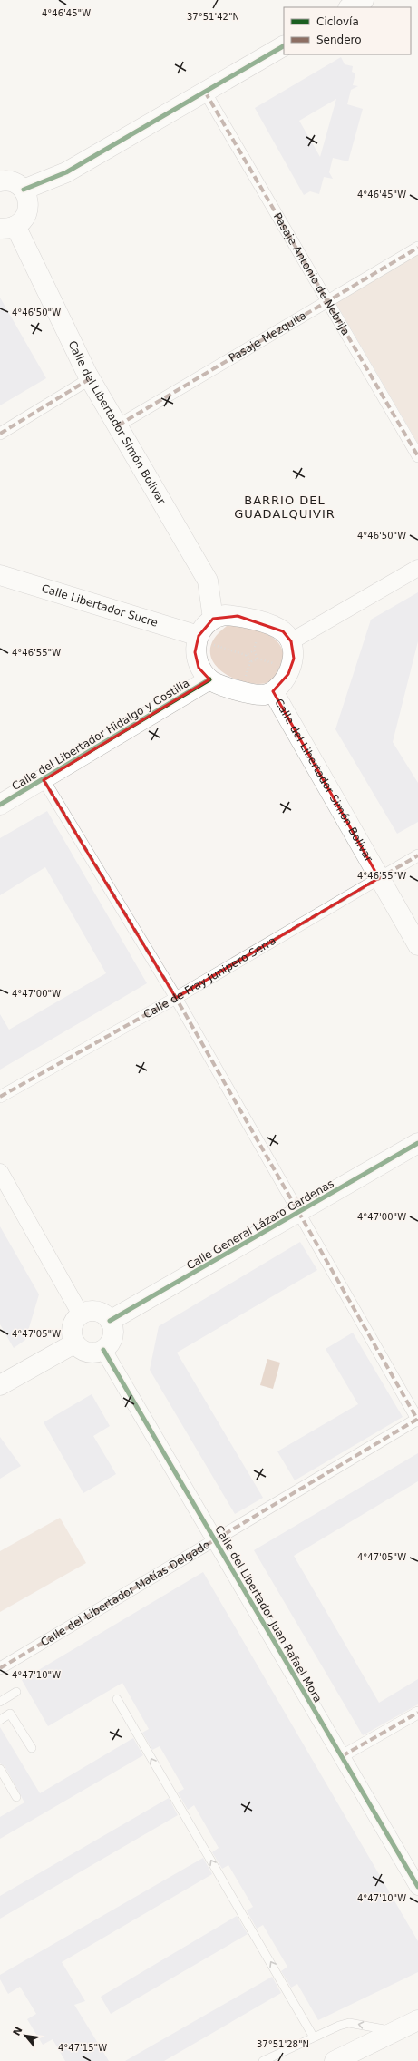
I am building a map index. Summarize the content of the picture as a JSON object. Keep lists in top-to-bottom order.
{
  "streets": {
    "street": [
      "Pasaje Antonio de Nebrija",
      "Pasaje Mezquita",
      "Calle del Libertador Simón Bolivar",
      "Calle Libertador Sucre",
      "Calle del Libertador Hidalgo y Costilla",
      "Calle de Fray Junipero Serra",
      "Calle General Lázaro Cárdenas",
      "Calle del Libertador Matías Delgado",
      "Calle del Libertador Juan Rafael Mora"
    ]
  },
  "crossings": [
    ["Pasaje Antonio de Nebrija", "Pasaje Mezquita"],
    ["Pasaje Mezquita", "Calle del Libertador Simón Bolivar"],
    ["Calle del Libertador Simón Bolivar", "Calle de Fray Junipero Serra"],
    ["Calle General Lázaro Cárdenas", "Calle del Libertador Juan Rafael Mora"],
    ["Calle del Libertador Matías Delgado", "Calle del Libertador Juan Rafael Mora"]
  ],
  "districts": ["BARRIO DEL GUADALQUIVIR"],
  "legend": ["Ciclovía", "Sendero"],
  "north": "top left",
  "coordinates": [
    "4°46'45\"W",
    "37°51'42\"N",
    "4°46'50\"W",
    "4°46'55\"W",
    "4°47'00\"W",
    "4°47'05\"W",
    "4°47'10\"W",
    "37°51'28\"N",
    "4°47'15\"W"
  ]
}
